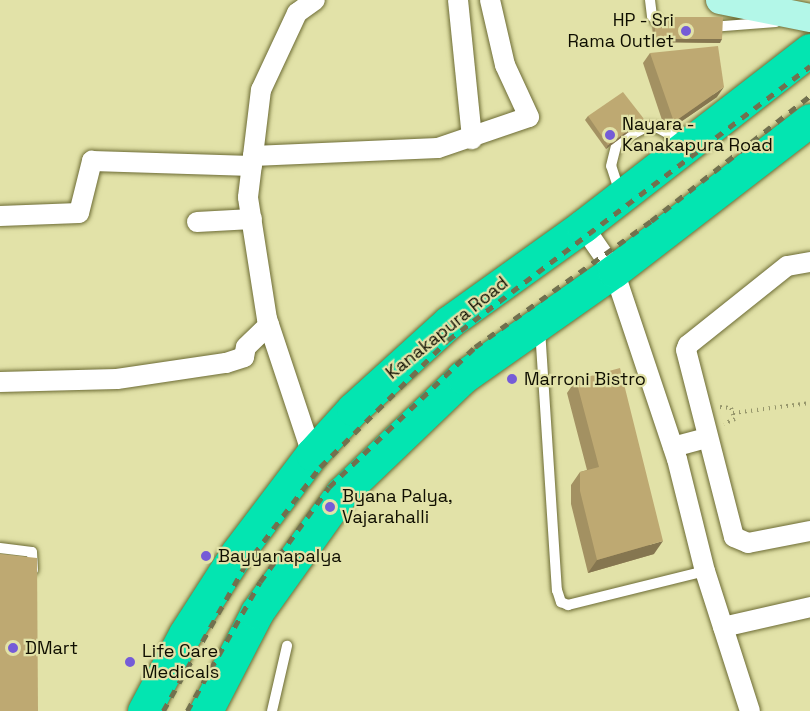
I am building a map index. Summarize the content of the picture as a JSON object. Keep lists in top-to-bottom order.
{
  "streets": {
    "highway": ["Kanakapura Road"]
  },
  "places": [
    "HP - Sri Rama Outlet",
    "Nayara - Kanakapura Road",
    "Marroni Bistro",
    "Byana Palya, Vajarahalli",
    "Bayyanapalya",
    "DMart",
    "Life Care Medicals"
  ]
}
